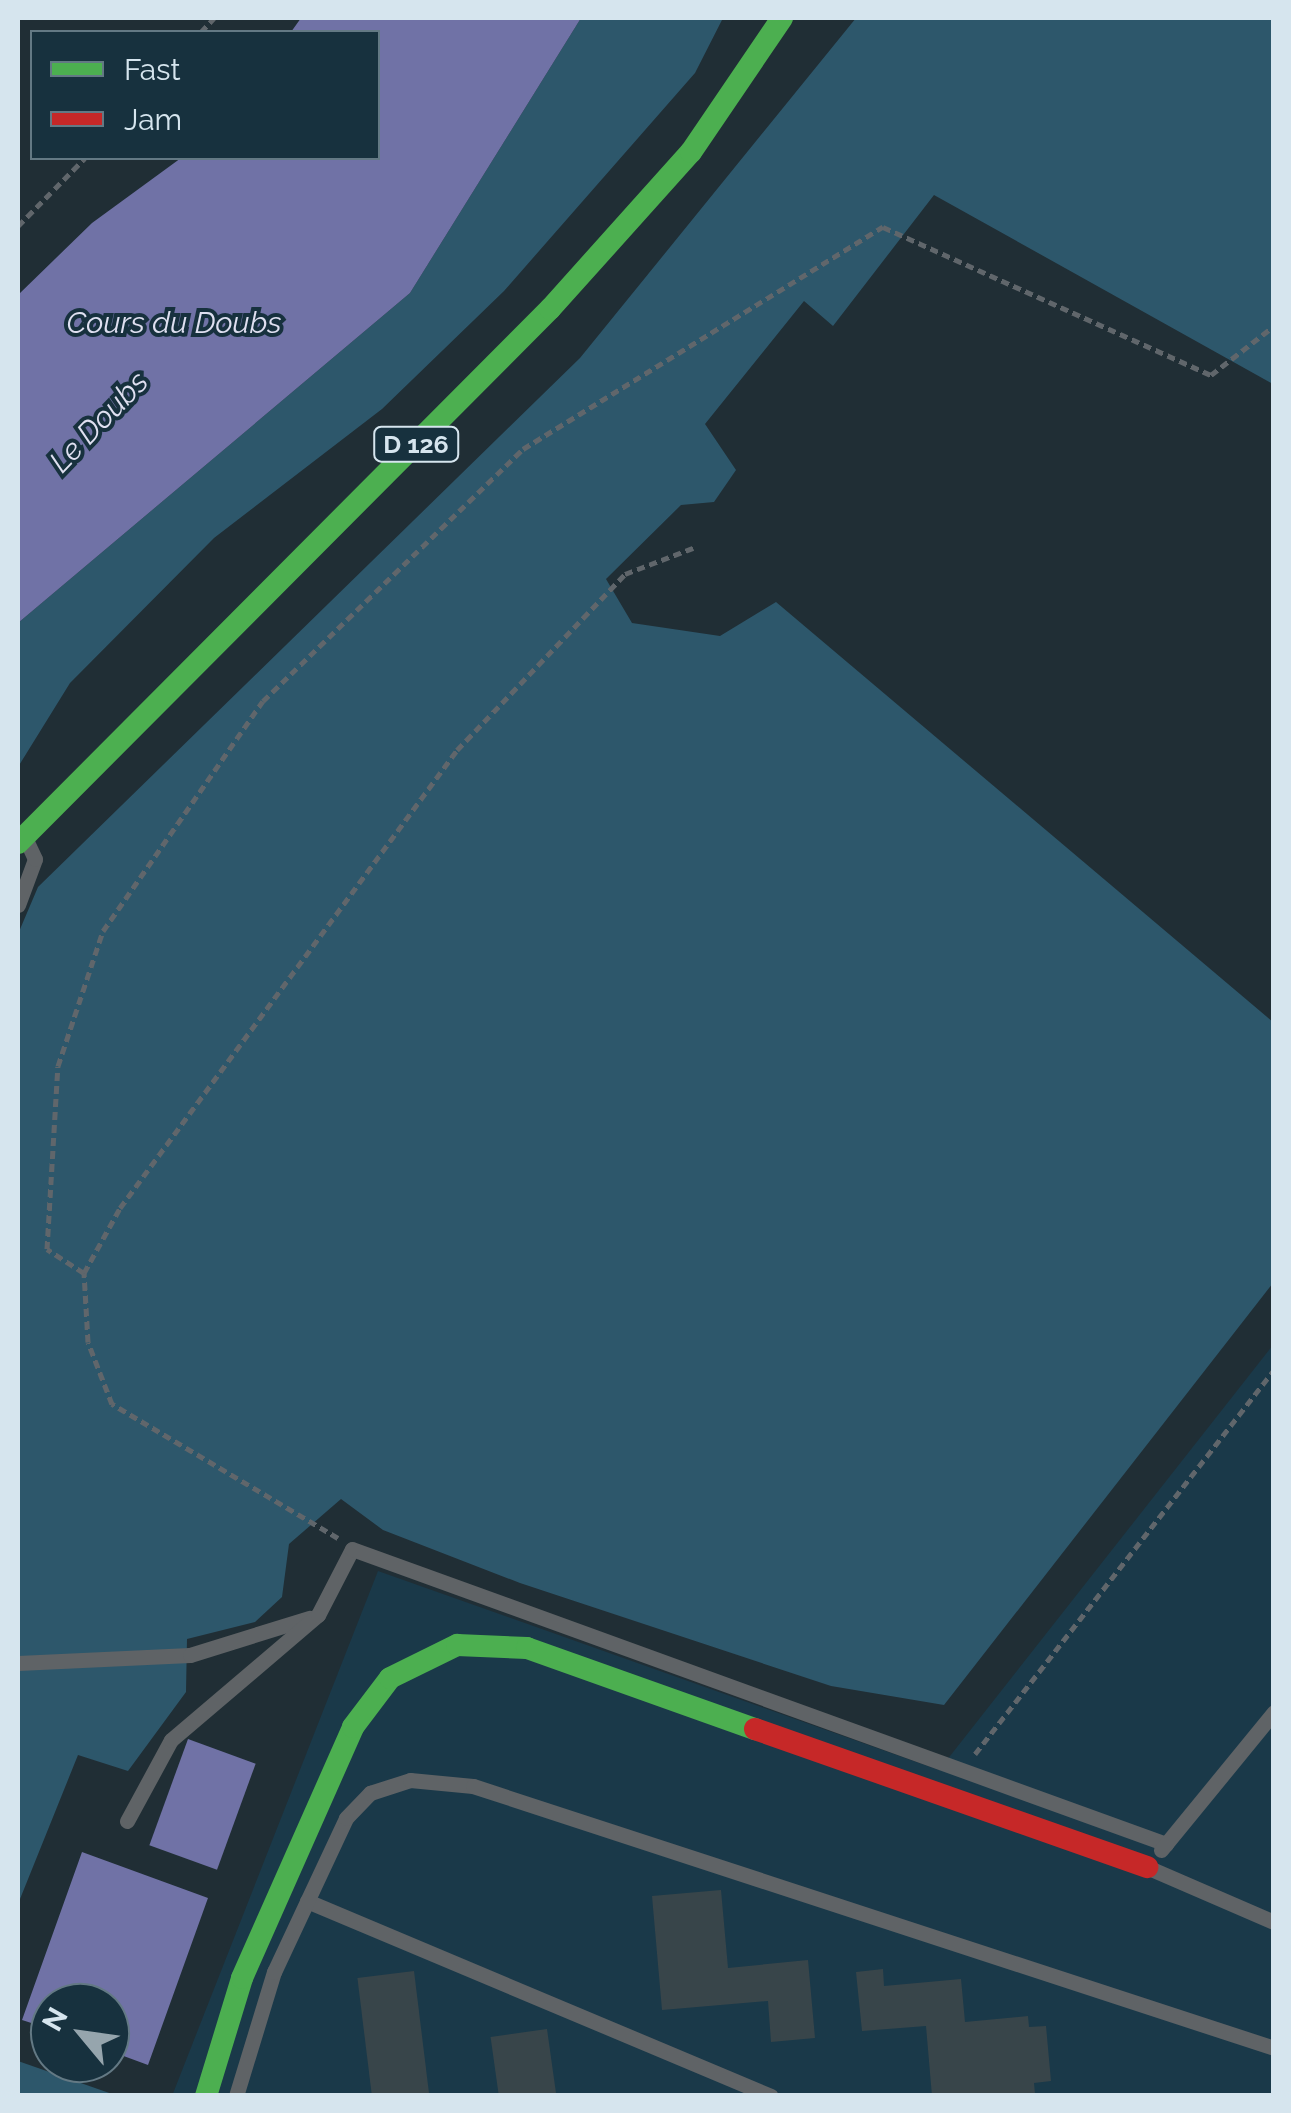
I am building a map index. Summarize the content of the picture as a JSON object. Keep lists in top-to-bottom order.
{
  "streets": {
    "main road": ["D 126"]
  },
  "water": ["Cours du Doubs", "Le Doubs"],
  "legend": ["Fast", "Jam"],
  "north": "top left"
}
